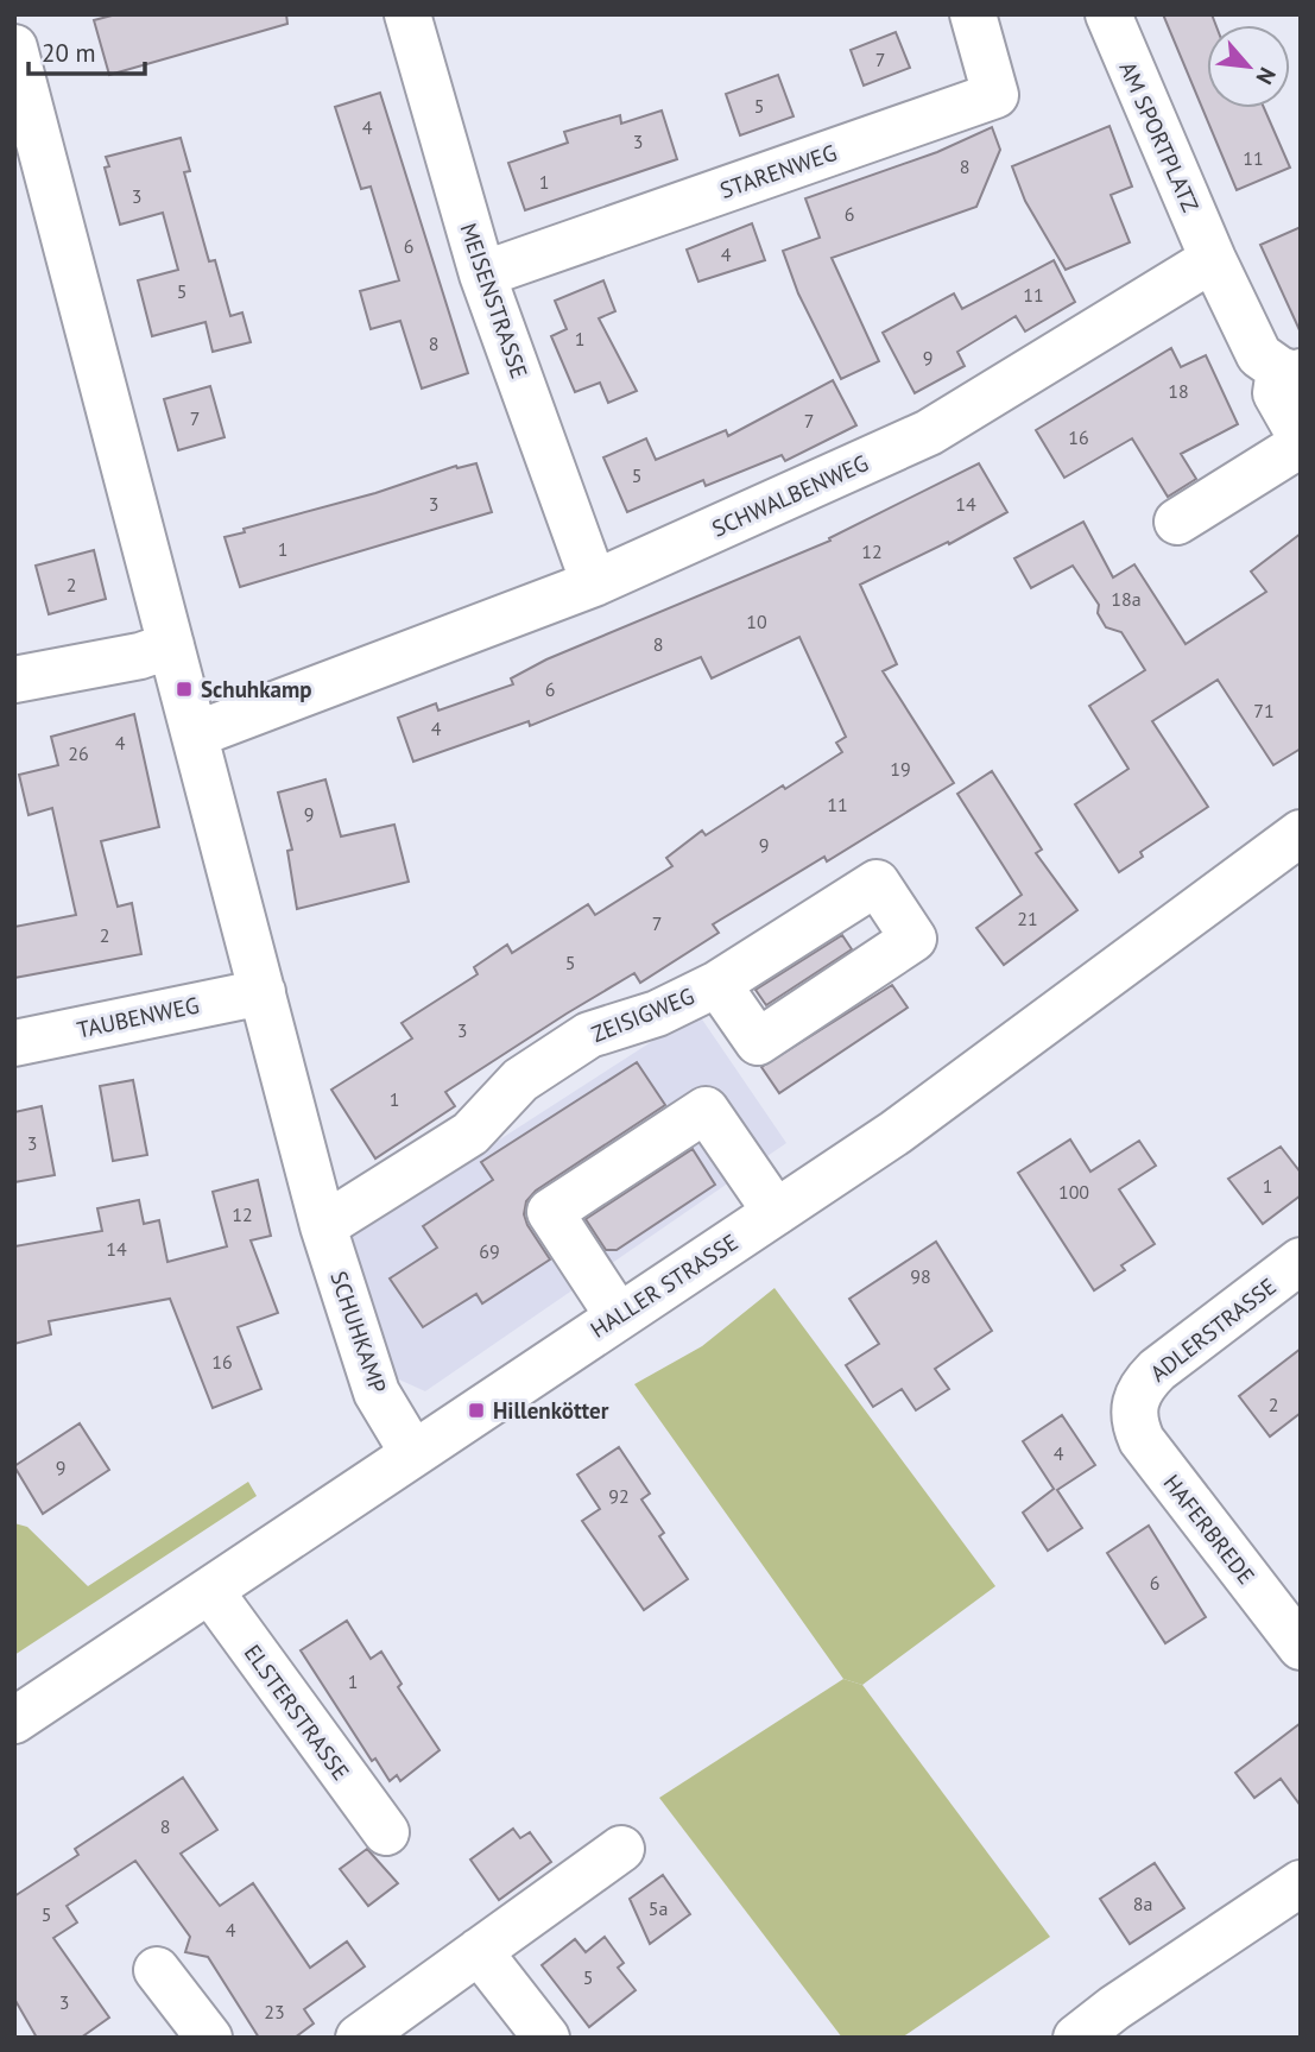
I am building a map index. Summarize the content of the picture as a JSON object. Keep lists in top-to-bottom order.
{
  "streets": {
    "street": [
      "AM SPORTPLATZ",
      "STARENWEG",
      "MEISENSTRASSE",
      "SCHWALBENWEG",
      "ZEISIGWEG",
      "TAUBENWEG",
      "HALLER STRASSE",
      "ADLERSTRASSE",
      "SCHUHKAMP",
      "HAFERBREDE",
      "ELSTERSTRASSE"
    ]
  },
  "crossings": [
    ["AM SPORTPLATZ", "SCHWALBENWEG"],
    ["STARENWEG", "MEISENSTRASSE"],
    ["MEISENSTRASSE", "SCHWALBENWEG"],
    ["SCHWALBENWEG", "SCHUHKAMP"],
    ["ZEISIGWEG", "SCHUHKAMP"],
    ["TAUBENWEG", "SCHUHKAMP"],
    ["HALLER STRASSE", "SCHUHKAMP"],
    ["HALLER STRASSE", "ELSTERSTRASSE"],
    ["ADLERSTRASSE", "HAFERBREDE"]
  ],
  "places": {
    "transit": ["Schuhkamp", "Hillenkötter"]
  },
  "house_numbers": [
    "7",
    "5",
    "4",
    "3",
    "11",
    "8",
    "1",
    "3",
    "6",
    "6",
    "4",
    "5",
    "11",
    "1",
    "8",
    "9",
    "18",
    "7",
    "7",
    "16",
    "5",
    "3",
    "14",
    "1",
    "12",
    "2",
    "18a",
    "10",
    "8",
    "6",
    "71",
    "4",
    "4",
    "26",
    "19",
    "11",
    "9",
    "9",
    "21",
    "7",
    "2",
    "5",
    "3",
    "1",
    "3",
    "1",
    "100",
    "12",
    "14",
    "69",
    "98",
    "16",
    "2",
    "4",
    "9",
    "92",
    "6",
    "1",
    "8",
    "8a",
    "5a",
    "5",
    "4",
    "5",
    "3",
    "23"
  ],
  "scale_bar": "20 m",
  "north": "bottom right"
}
